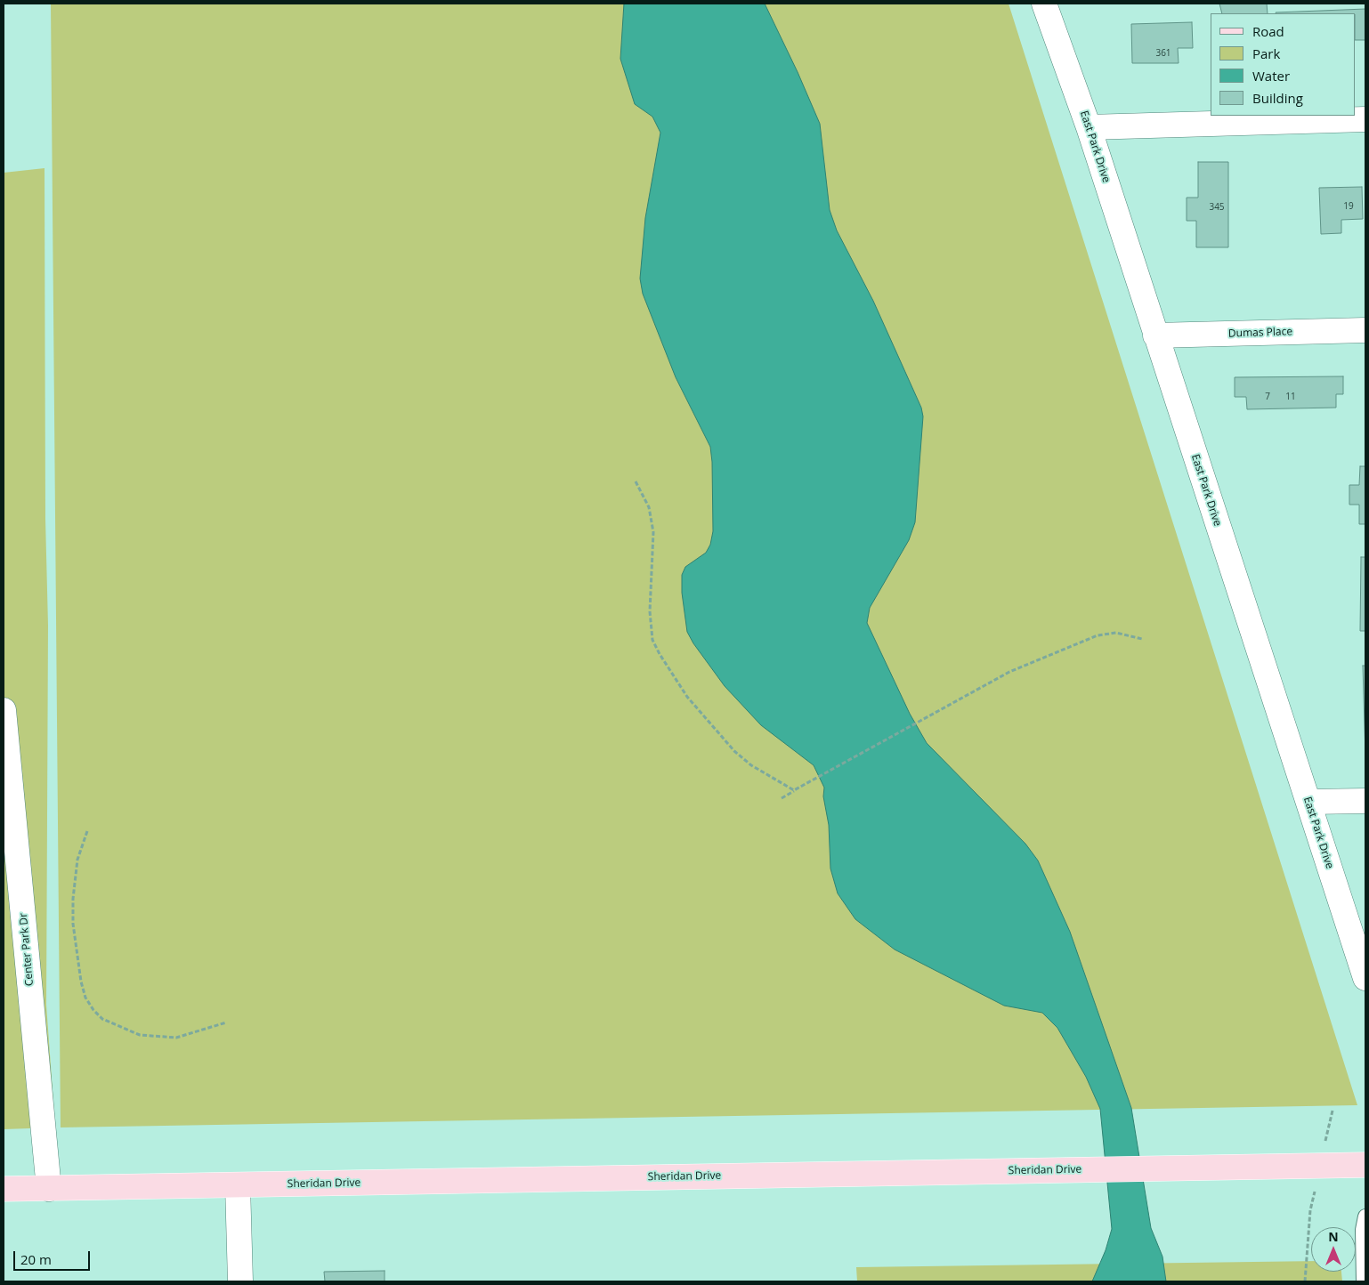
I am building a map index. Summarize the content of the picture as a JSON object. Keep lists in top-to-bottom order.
{
  "streets": {
    "main road": ["Sheridan Drive"],
    "street": ["East Park Drive", "Dumas Place", "Center Park Dr"]
  },
  "crossings": [
    ["East Park Drive", "Dumas Place"],
    ["Center Park Dr", "Sheridan Drive"]
  ],
  "house_numbers": [
    "361",
    "19",
    "345",
    "7",
    "11"
  ],
  "legend": [
    "Road",
    "Park",
    "Water",
    "Building"
  ],
  "scale_bar": "20 m",
  "north": "top"
}
